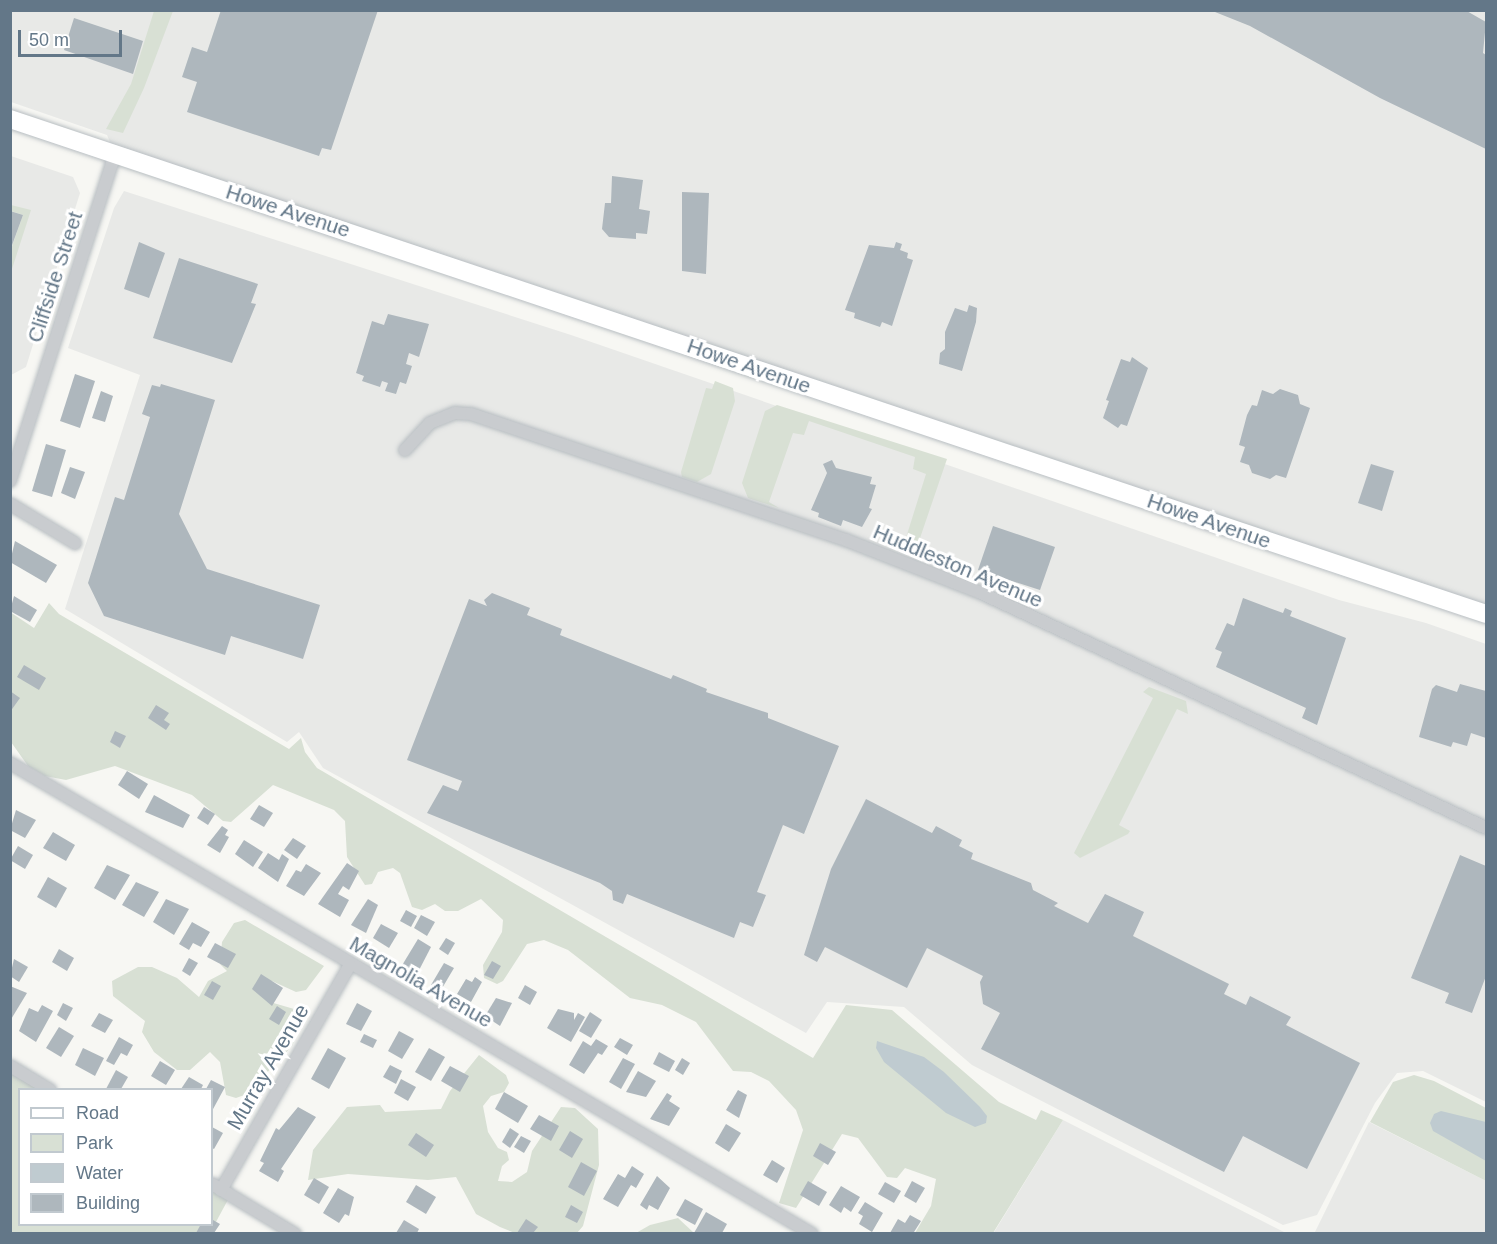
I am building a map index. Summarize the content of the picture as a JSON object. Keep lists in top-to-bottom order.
{
  "streets": {
    "street": [
      "Howe Avenue",
      "Cliffside Street",
      "Huddleston Avenue",
      "Magnolia Avenue",
      "Murray Avenue"
    ]
  },
  "crossings": [
    ["Howe Avenue", "Cliffside Street"],
    ["Magnolia Avenue", "Murray Avenue"]
  ],
  "legend": [
    "Road",
    "Park",
    "Water",
    "Building"
  ],
  "scale_bar": "50 m"
}
